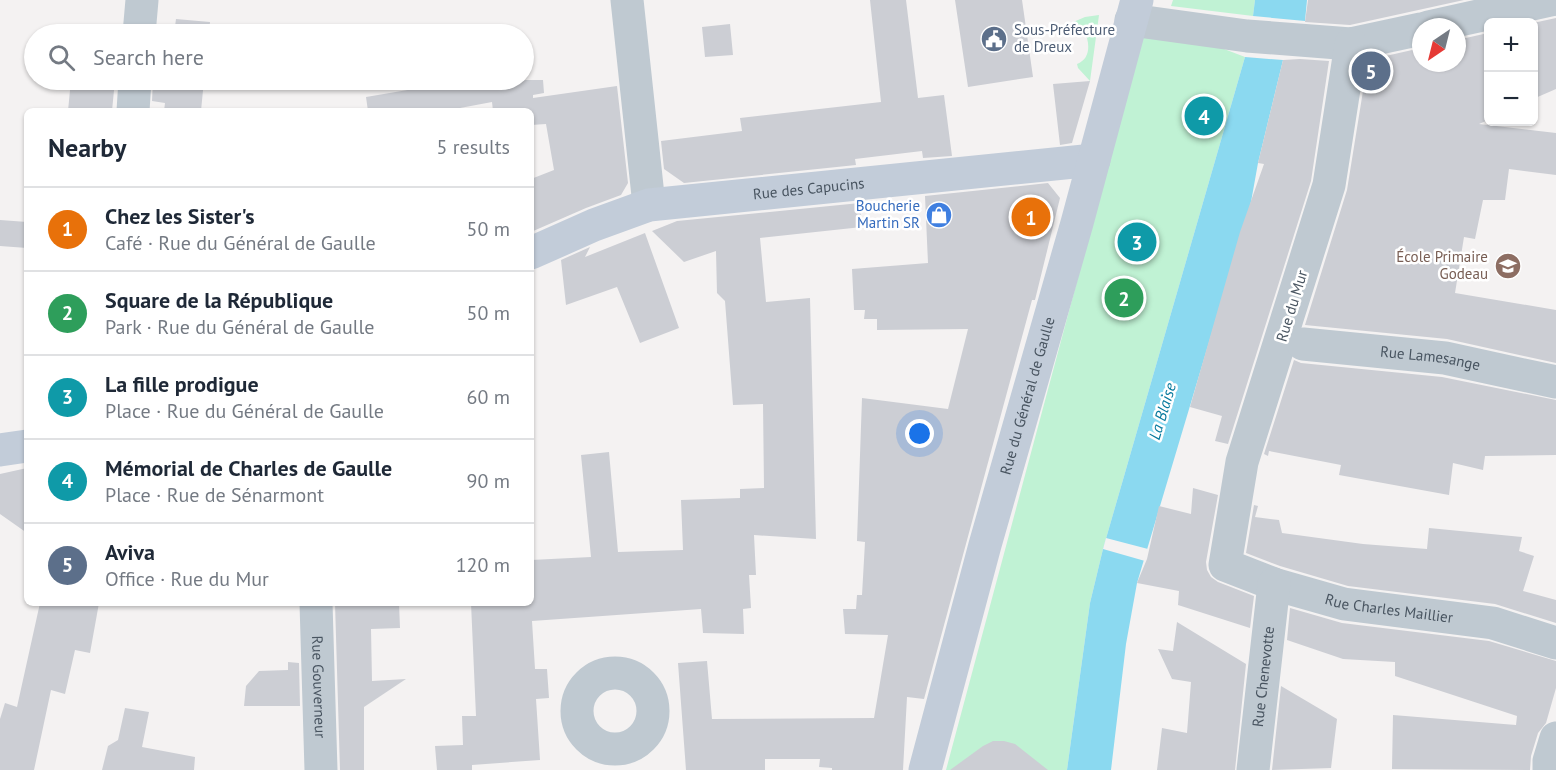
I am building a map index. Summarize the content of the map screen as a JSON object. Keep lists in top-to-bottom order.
{
  "streets": {
    "street": [
      "Rue des Capucins",
      "Rue du Mur",
      "Rue Lamesange",
      "Rue du Général de Gaulle",
      "Rue Charles Maillier",
      "Rue Chenevotte",
      "Rue Gouverneur"
    ]
  },
  "crossings": [
    ["Rue des Capucins", "Rue du Général de Gaulle"],
    ["Rue du Mur", "Rue Charles Maillier"],
    ["Rue Charles Maillier", "Rue Chenevotte"]
  ],
  "water": ["La Blaise"],
  "places": {
    "public building": ["Sous-Préfecture de Dreux"],
    "shop": ["Boucherie Martin SR"],
    "school or university": ["École Primaire Godeau"]
  },
  "north": "bottom left",
  "page": {
    "map_buttons": ["+", "−"],
    "search": "Search here",
    "pins": [
      "5",
      "4",
      "1",
      "3",
      "2"
    ],
    "heading": ["Nearby", "5 results"],
    "list": [
      {
        "mark": "1",
        "name": "Chez les Sister's",
        "note": "Café · Rue du Général de Gaulle",
        "value": "50 m"
      },
      {
        "mark": "2",
        "name": "Square de la République",
        "note": "Park · Rue du Général de Gaulle",
        "value": "50 m"
      },
      {
        "mark": "3",
        "name": "La fille prodigue",
        "note": "Place · Rue du Général de Gaulle",
        "value": "60 m"
      },
      {
        "mark": "4",
        "name": "Mémorial de Charles de Gaulle",
        "note": "Place · Rue de Sénarmont",
        "value": "90 m"
      },
      {
        "mark": "5",
        "name": "Aviva",
        "note": "Office · Rue du Mur",
        "value": "120 m"
      }
    ]
  }
}
